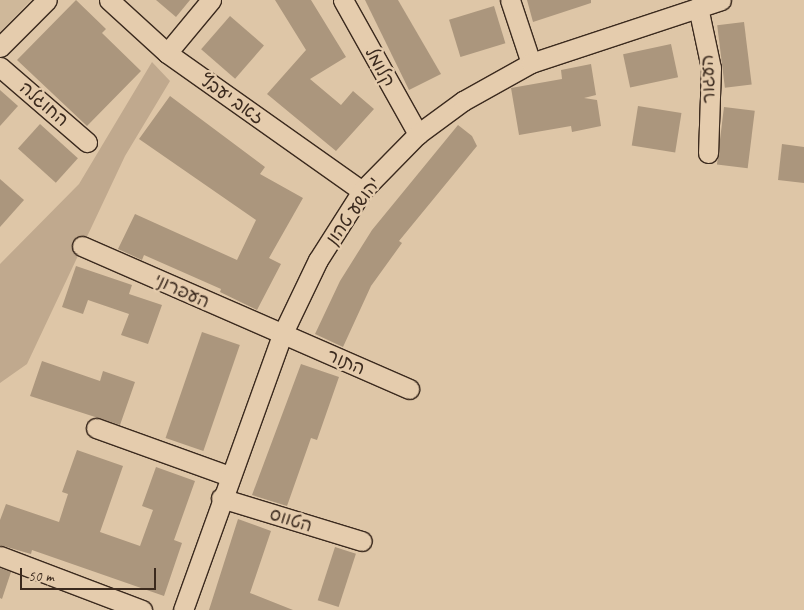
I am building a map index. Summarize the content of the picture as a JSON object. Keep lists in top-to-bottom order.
{
  "streets": {
    "street": [
      "קלומל",
      "העגור",
      "זאב יעבץ",
      "החוגלה",
      "יהושע טהון",
      "העפרוני",
      "התור",
      "הטווס"
    ]
  },
  "crossings": [
    ["קלומל", "יהושע טהון"],
    ["העגור", "יהושע טהון"],
    ["זאב יעבץ", "יהושע טהון"],
    ["יהושע טהון", "העפרוני"],
    ["יהושע טהון", "התור"],
    ["יהושע טהון", "הטווס"],
    ["העפרוני", "התור"]
  ],
  "scale_bar": "50 m"
}
